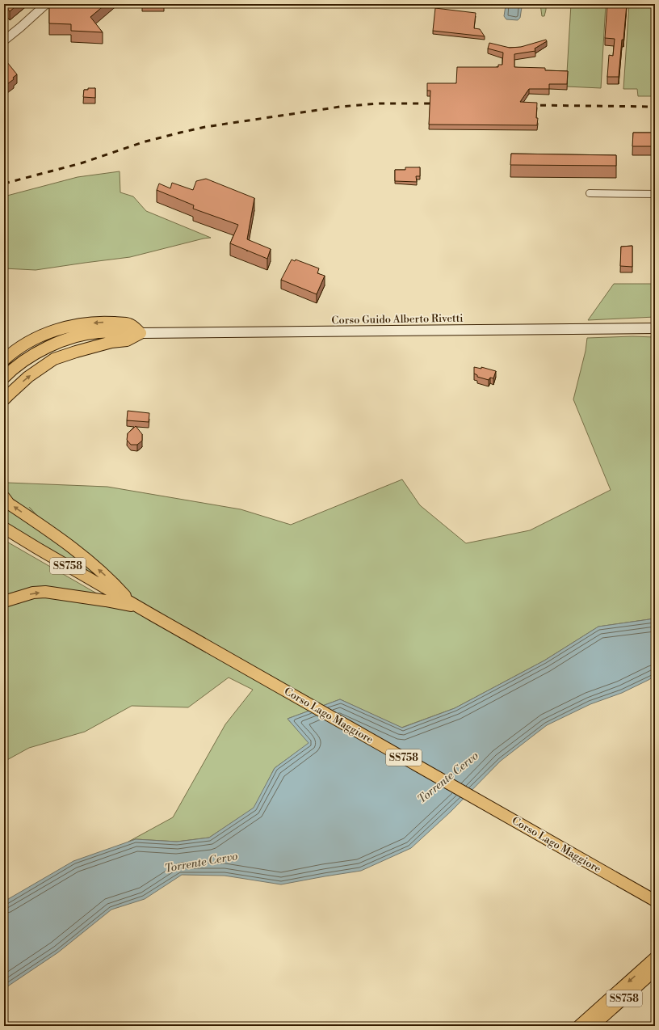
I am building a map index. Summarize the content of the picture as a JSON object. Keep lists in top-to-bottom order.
{
  "streets": {
    "highway": ["SS758", "Corso Lago Maggiore"],
    "main road": ["Corso Guido Alberto Rivetti"]
  },
  "water": ["Torrente Cervo"]
}
